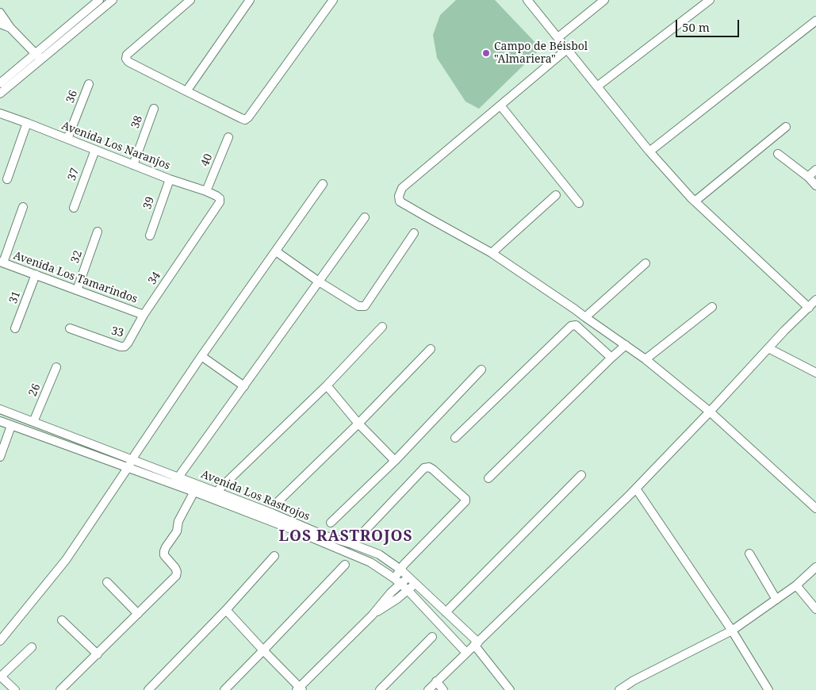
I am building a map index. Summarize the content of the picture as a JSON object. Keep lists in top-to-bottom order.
{
  "streets": {
    "street": [
      "36",
      "38",
      "Avenida Los Naranjos",
      "40",
      "37",
      "39",
      "32",
      "Avenida Los Tamarindos",
      "34",
      "31",
      "33",
      "26",
      "Avenida Los Rastrojos"
    ]
  },
  "crossings": [
    ["36", "Avenida Los Naranjos"],
    ["38", "Avenida Los Naranjos"],
    ["Avenida Los Naranjos", "40"],
    ["Avenida Los Naranjos", "37"],
    ["Avenida Los Naranjos", "39"],
    ["Avenida Los Naranjos", "34"],
    ["32", "Avenida Los Tamarindos"],
    ["Avenida Los Tamarindos", "34"],
    ["Avenida Los Tamarindos", "31"],
    ["Avenida Los Tamarindos", "33"],
    ["34", "33"],
    ["26", "Avenida Los Rastrojos"]
  ],
  "districts": ["LOS RASTROJOS"],
  "places": ["Campo de Béisbol \"Almariera\""],
  "scale_bar": "50 m"
}
